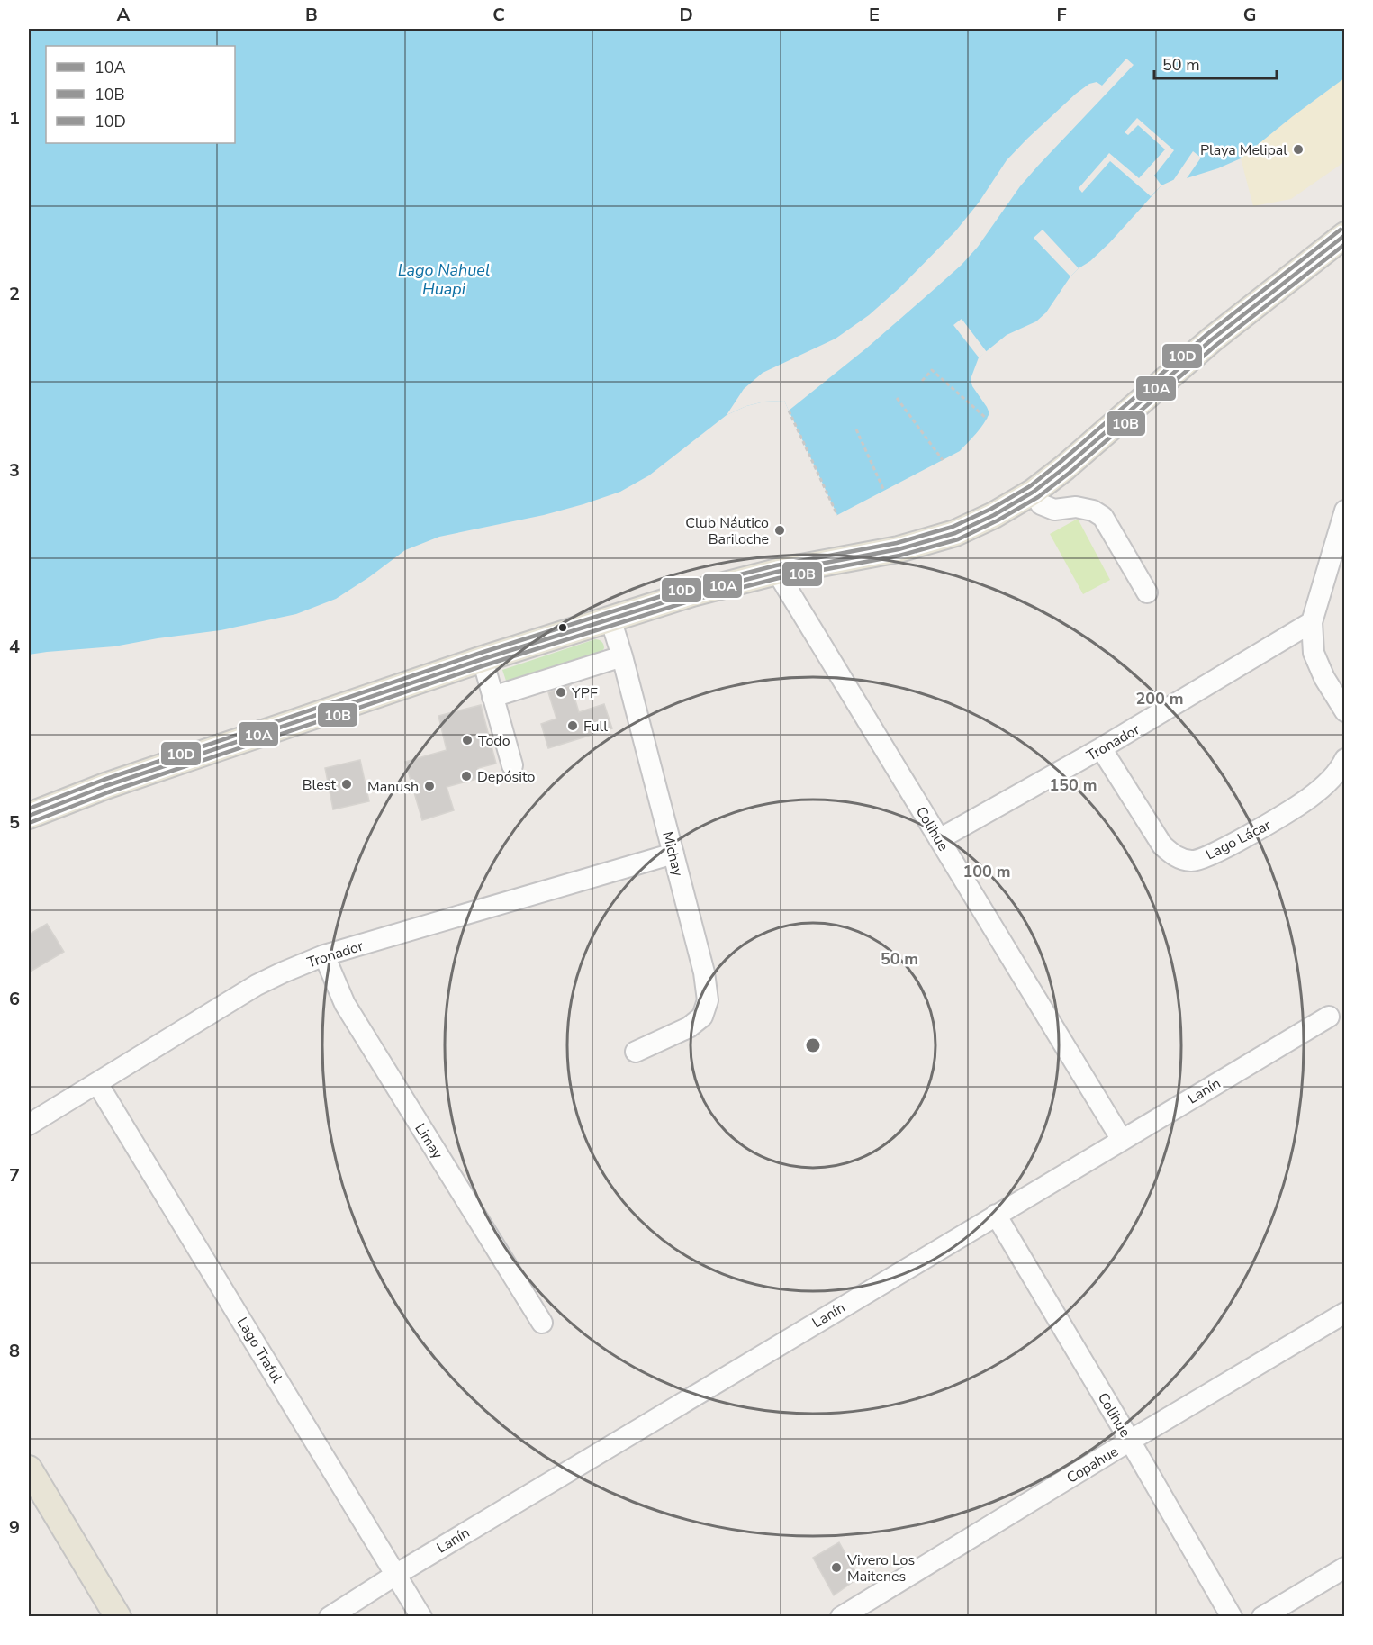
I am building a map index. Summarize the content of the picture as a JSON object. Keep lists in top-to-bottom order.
{
  "streets": {
    "street": [
      "Tronador",
      "Colihue",
      "Lago Lácar",
      "Michay",
      "Lanín",
      "Limay",
      "Lago Traful",
      "Copahue"
    ]
  },
  "crossings": [
    ["Tronador", "Colihue"],
    ["Tronador", "Lago Lácar"],
    ["Tronador", "Michay"],
    ["Tronador", "Limay"],
    ["Tronador", "Lago Traful"],
    ["Colihue", "Lanín"],
    ["Colihue", "Copahue"],
    ["Lanín", "Lago Traful"]
  ],
  "water": ["Lago Nahuel Huapi"],
  "places": [
    "Playa Melipal",
    "Club Náutico Bariloche",
    "YPF",
    "Full",
    "Todo",
    "Depósito",
    "Blest",
    "Manush",
    "Vivero Los Maitenes"
  ],
  "lines": ["transit line 10D", "transit line 10A", "transit line 10B"],
  "legend": ["10A", "10B", "10D"],
  "scale_bar": "50 m",
  "grid": {
    "columns": [
      "A",
      "B",
      "C",
      "D",
      "E",
      "F",
      "G"
    ],
    "rows": [
      "1",
      "2",
      "3",
      "4",
      "5",
      "6",
      "7",
      "8",
      "9"
    ]
  },
  "rings": [
    "200 m",
    "150 m",
    "100 m",
    "50 m"
  ]
}
